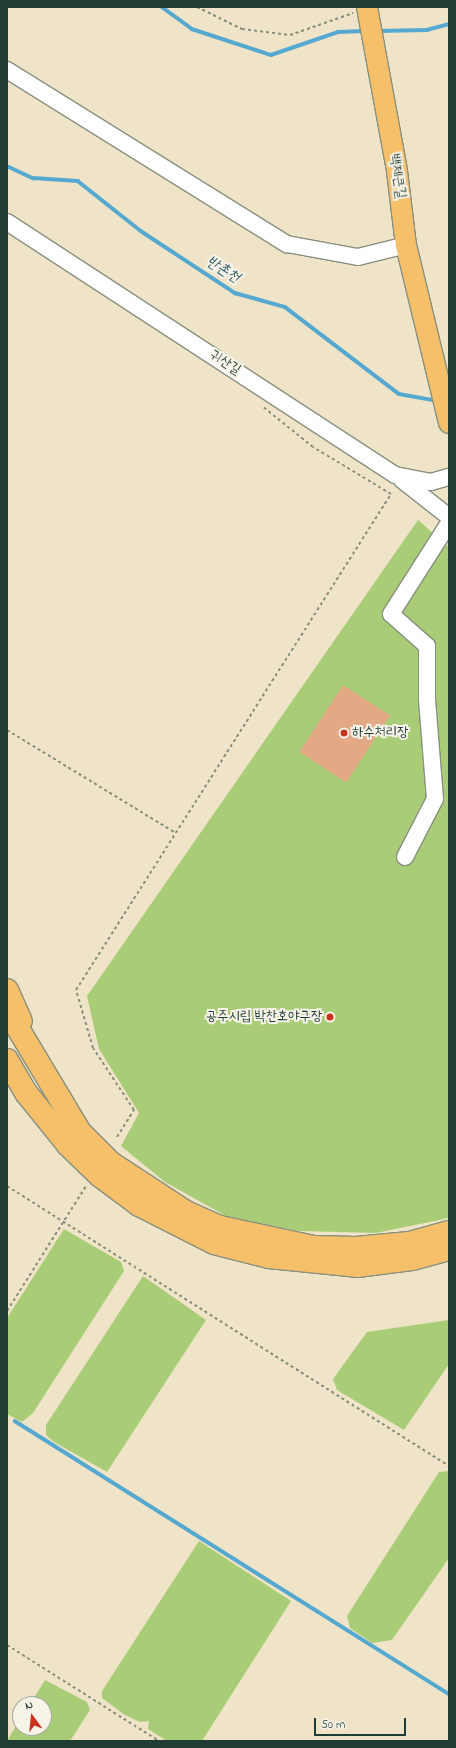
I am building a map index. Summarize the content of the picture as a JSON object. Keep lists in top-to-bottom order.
{
  "streets": {
    "main road": ["백제큰길"],
    "street": ["귀산길"]
  },
  "water": ["반촌천"],
  "places": ["하수처리장", "공주시립 박찬호야구장"],
  "scale_bar": "50 m",
  "north": "top"
}
